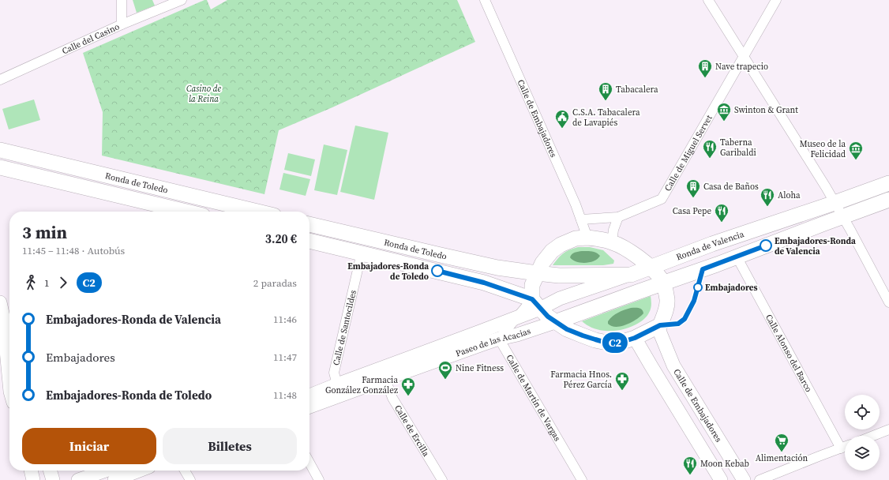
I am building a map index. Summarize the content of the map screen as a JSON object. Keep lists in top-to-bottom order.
{
  "streets": {
    "main road": [
      "Calle de Embajadores",
      "Ronda de Toledo",
      "Ronda de Valencia",
      "Paseo de las Acacias"
    ],
    "street": [
      "Calle del Casino",
      "Calle de Miguel Servet",
      "Calle de Santocildes",
      "Calle Alonso del Barco",
      "Calle de Martín de Vargas",
      "Calle de Ercilla"
    ]
  },
  "crossings": [
    ["Calle de Embajadores", "Calle de Miguel Servet"],
    ["Ronda de Toledo", "Ronda de Valencia"],
    ["Ronda de Toledo", "Calle de Santocildes"],
    ["Ronda de Toledo", "Paseo de las Acacias"],
    ["Ronda de Valencia", "Paseo de las Acacias"],
    ["Calle de Santocildes", "Paseo de las Acacias"],
    ["Paseo de las Acacias", "Calle de Martín de Vargas"],
    ["Paseo de las Acacias", "Calle de Ercilla"]
  ],
  "parks": ["Casino de la Reina"],
  "places": {
    "building": ["Nave trapecio", "Tabacalera", "Casa de Baños"],
    "museum": ["Swinton & Grant", "Museo de la Felicidad"],
    "public building": ["C.S.A. Tabacalera de Lavapiés"],
    "restaurant": [
      "Taberna Garibaldi",
      "Aloha",
      "Casa Pepe",
      "Moon Kebab"
    ],
    "other": ["Embajadores-Ronda de Valencia", "Embajadores-Ronda de Toledo", "Embajadores"],
    "sports": ["Nine Fitness"],
    "pharmacy": ["Farmacia Hnos. Pérez García", "Farmacia González González"],
    "supermarket": ["Alimentación"]
  },
  "lines": ["bus line C2"],
  "page": {
    "on_map": "C2",
    "heading": ["3 min", "11:45 – 11:48 · Autobús", "3.20 €"],
    "legs": ["1", "C2", "2 paradas"],
    "list": [
      {
        "name": "Embajadores-Ronda de Valencia",
        "value": "11:46"
      },
      {
        "name": "Embajadores",
        "value": "11:47"
      },
      {
        "name": "Embajadores-Ronda de Toledo",
        "value": "11:48"
      }
    ],
    "buttons": ["Iniciar", "Billetes"]
  }
}
